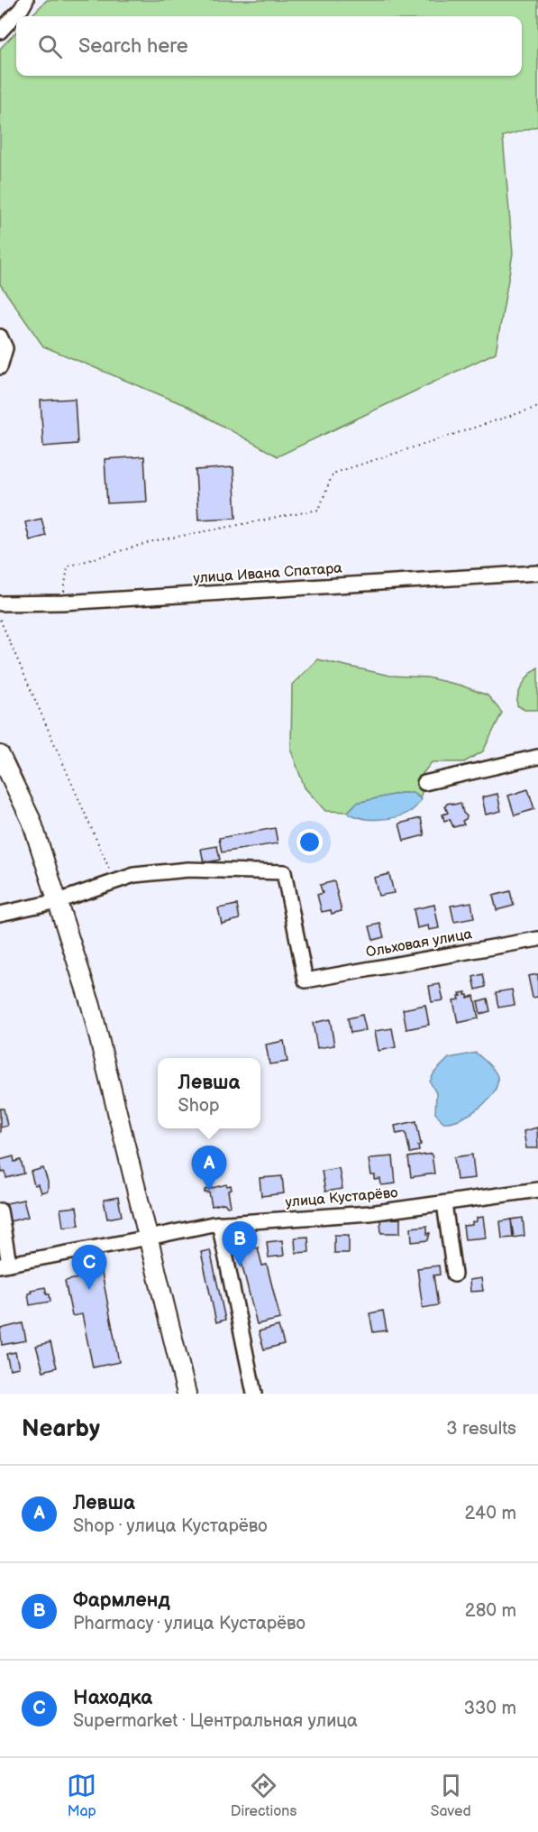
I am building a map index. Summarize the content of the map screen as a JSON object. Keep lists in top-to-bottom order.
{
  "streets": {
    "street": ["улица Ивана Спатара", "Ольховая улица", "улица Кустарёво"]
  },
  "page": {
    "search": "Search here",
    "popup": ["Левша", "Shop"],
    "pins": ["A", "B", "C"],
    "heading": ["Nearby", "3 results"],
    "list": [
      {
        "mark": "A",
        "name": "Левша",
        "note": "Shop · улица Кустарёво",
        "value": "240 m"
      },
      {
        "mark": "B",
        "name": "Фармленд",
        "note": "Pharmacy · улица Кустарёво",
        "value": "280 m"
      },
      {
        "mark": "C",
        "name": "Находка",
        "note": "Supermarket · Центральная улица",
        "value": "330 m"
      }
    ],
    "nav": ["Map", "Directions", "Saved"]
  }
}
